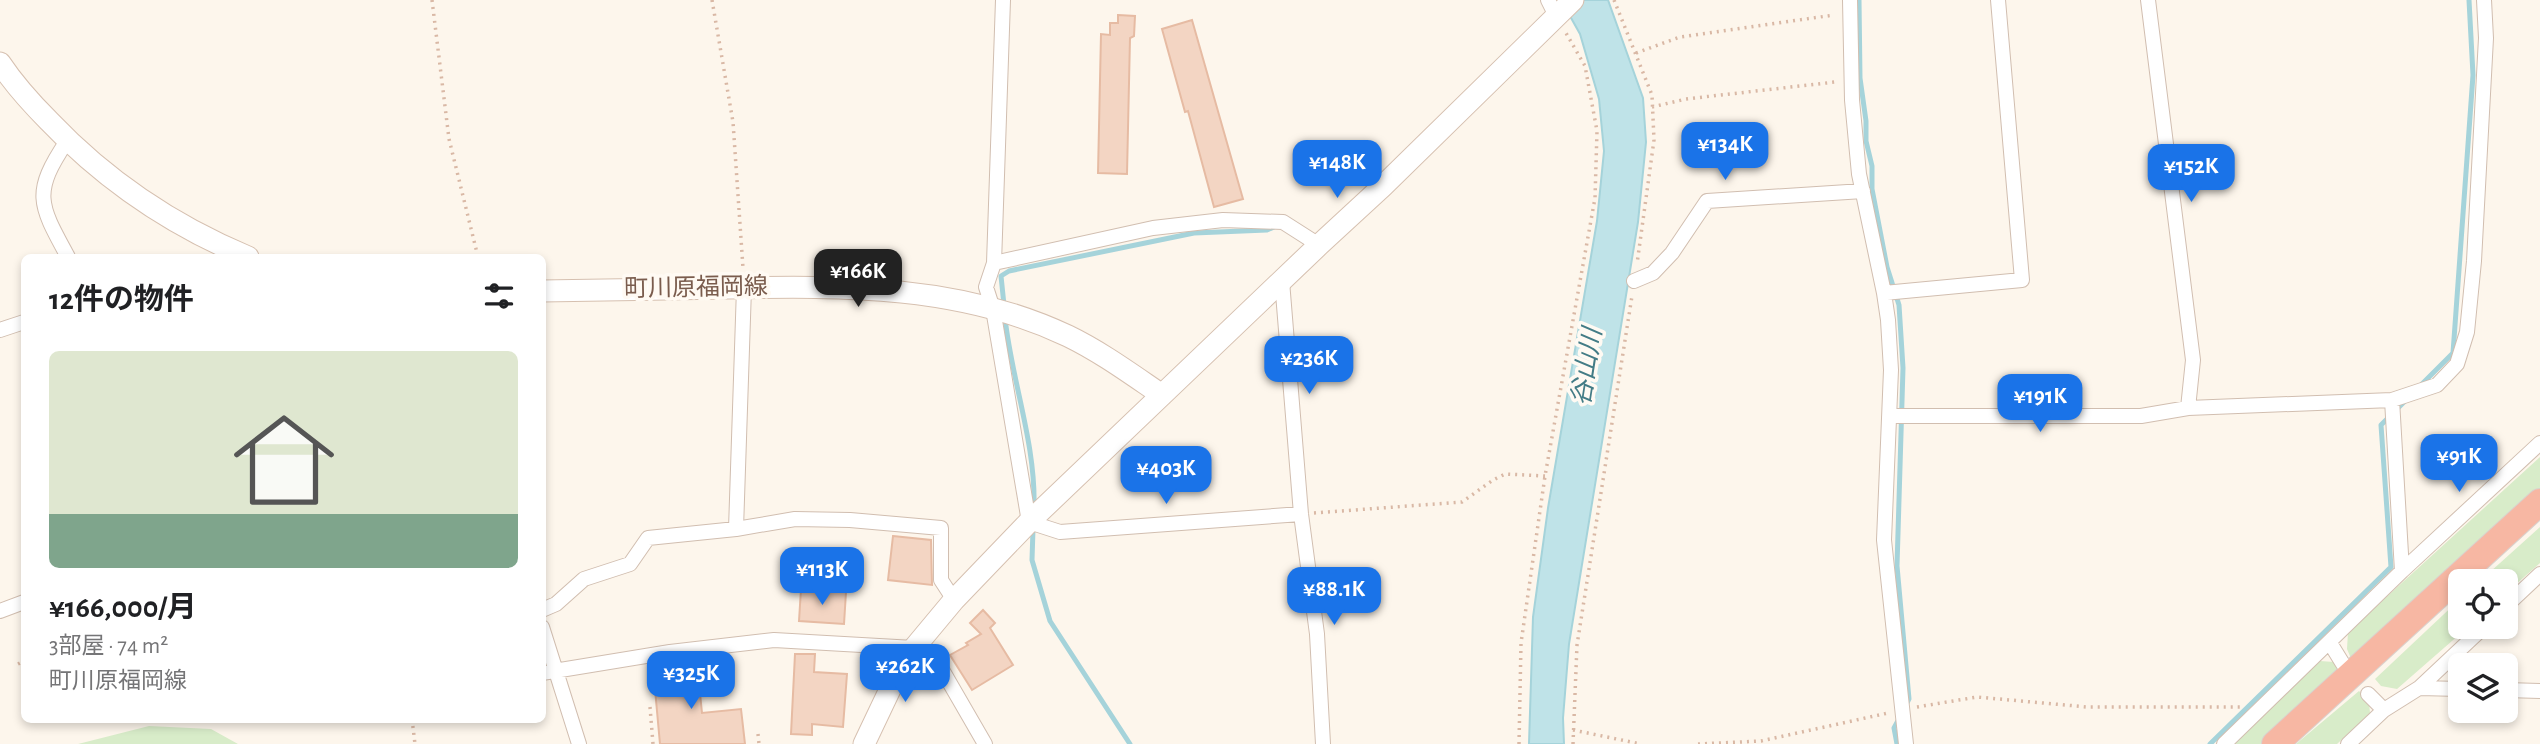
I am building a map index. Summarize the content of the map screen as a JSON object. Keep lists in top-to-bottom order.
{
  "streets": {
    "main road": ["町川原福岡線"]
  },
  "water": ["谷山川"],
  "page": {
    "price": [
      "¥134K",
      "¥148K",
      "¥152K",
      "¥166K",
      "¥236K",
      "¥191K",
      "¥91K",
      "¥403K",
      "¥113K",
      "¥88.1K",
      "¥262K",
      "¥325K"
    ],
    "heading": "12件の物件",
    "list": [
      {
        "name": "¥166,000/月",
        "note": "3部屋 · 74 m² · 町川原福岡線"
      }
    ]
  }
}
